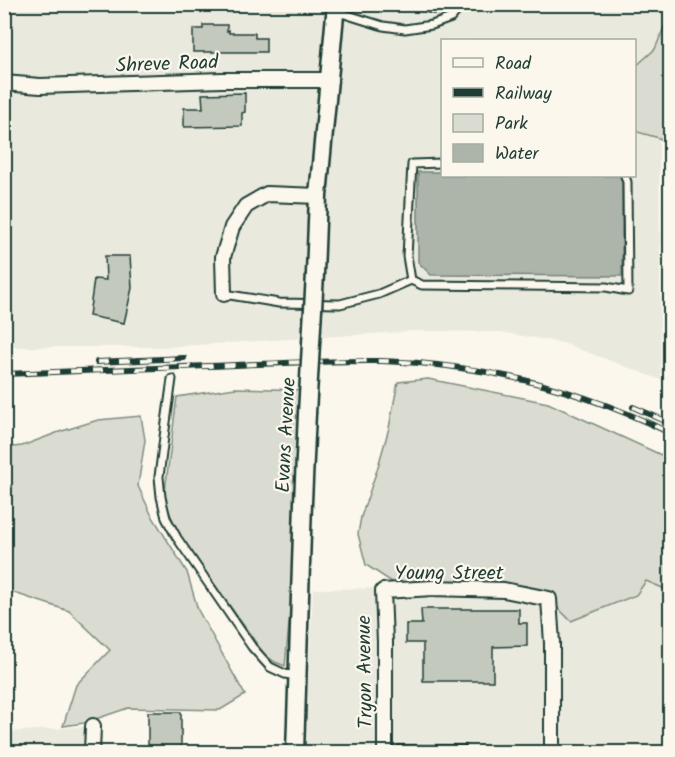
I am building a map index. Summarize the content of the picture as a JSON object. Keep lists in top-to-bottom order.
{
  "streets": {
    "street": [
      "Shreve Road",
      "Evans Avenue",
      "Young Street",
      "Tryon Avenue"
    ]
  },
  "crossings": [
    ["Shreve Road", "Evans Avenue"],
    ["Young Street", "Tryon Avenue"]
  ],
  "legend": [
    "Road",
    "Railway",
    "Park",
    "Water"
  ]
}
